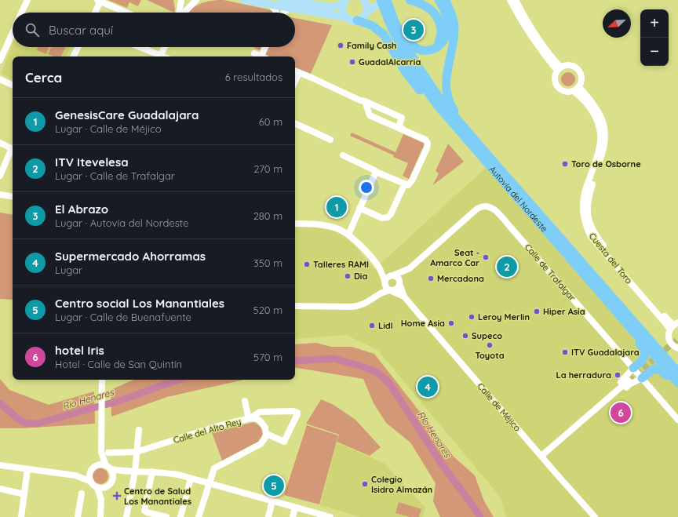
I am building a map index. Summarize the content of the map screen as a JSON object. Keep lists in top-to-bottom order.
{
  "streets": {
    "highway": ["Autovía del Nordeste"],
    "street": [
      "Cuesta del Toro",
      "Calle de Trafalgar",
      "Calle de Méjico",
      "Calle del Alto Rey"
    ]
  },
  "crossings": [
    ["Calle de Trafalgar", "Calle de Méjico"]
  ],
  "water": ["Río Henares"],
  "places": {
    "other": [
      "Family Cash",
      "GuadalAlcarria",
      "Toro de Osborne",
      "Seat - Amarco Car",
      "Talleres RAMI",
      "Dia",
      "Mercadona",
      "Hiper Asia",
      "Leroy Merlin",
      "Home Asia",
      "Lidl",
      "Supeco",
      "Toyota",
      "ITV Guadalajara",
      "La herradura",
      "Colegio Isidro Almazán"
    ],
    "health": ["Centro de Salud Los Manantiales"]
  },
  "north": "bottom left",
  "page": {
    "map_buttons": ["+", "−"],
    "search": "Buscar aquí",
    "pins": [
      "3",
      "1",
      "2",
      "4",
      "6",
      "5"
    ],
    "heading": ["Cerca", "6 resultados"],
    "list": [
      {
        "mark": "1",
        "name": "GenesisCare Guadalajara",
        "note": "Lugar · Calle de Méjico",
        "value": "60 m"
      },
      {
        "mark": "2",
        "name": "ITV Itevelesa",
        "note": "Lugar · Calle de Trafalgar",
        "value": "270 m"
      },
      {
        "mark": "3",
        "name": "El Abrazo",
        "note": "Lugar · Autovía del Nordeste",
        "value": "280 m"
      },
      {
        "mark": "4",
        "name": "Supermercado Ahorramas",
        "note": "Lugar",
        "value": "350 m"
      },
      {
        "mark": "5",
        "name": "Centro social Los Manantiales",
        "note": "Lugar · Calle de Buenafuente",
        "value": "520 m"
      },
      {
        "mark": "6",
        "name": "hotel Iris",
        "note": "Hotel · Calle de San Quintín",
        "value": "570 m"
      }
    ]
  }
}
